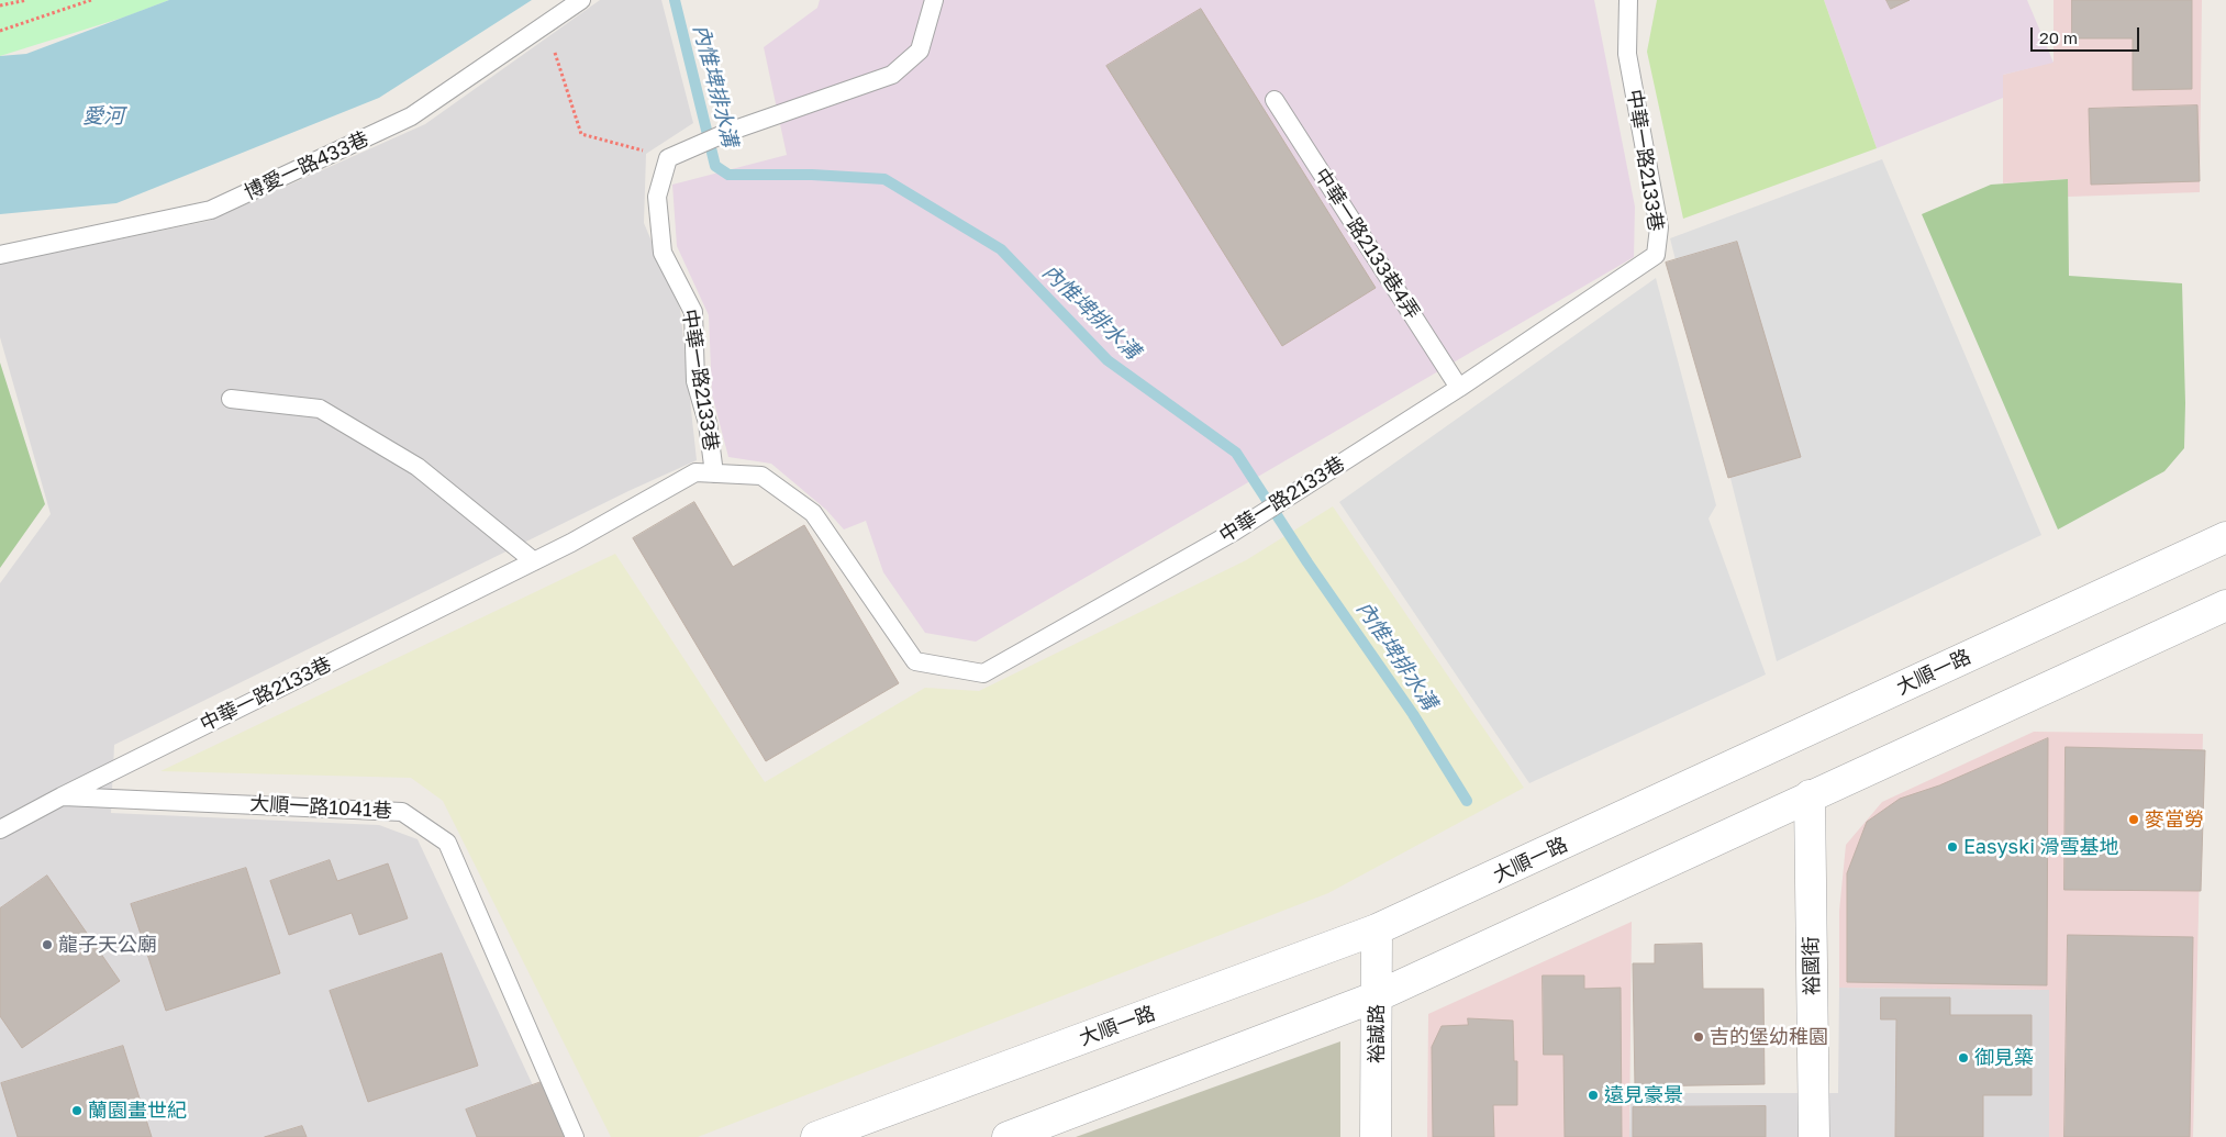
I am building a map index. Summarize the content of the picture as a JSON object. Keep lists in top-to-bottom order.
{
  "streets": {
    "street": ["大順一路", "裕國街", "裕誠路"],
    "lane": [
      "中華一路2133巷",
      "博愛一路433巷",
      "中華一路2133巷4弄",
      "大順一路1041巷"
    ]
  },
  "crossings": [
    ["中華一路2133巷", "中華一路2133巷4弄"],
    ["中華一路2133巷", "大順一路1041巷"],
    ["大順一路", "裕誠路"]
  ],
  "water": ["內惟埤排水溝", "愛河"],
  "places": [
    "麥當勞",
    "Easyski 滑雪基地",
    "龍子天公廟",
    "吉的堡幼稚園",
    "御見築",
    "遠見豪景",
    "蘭園畫世紀"
  ],
  "scale_bar": "20 m"
}
